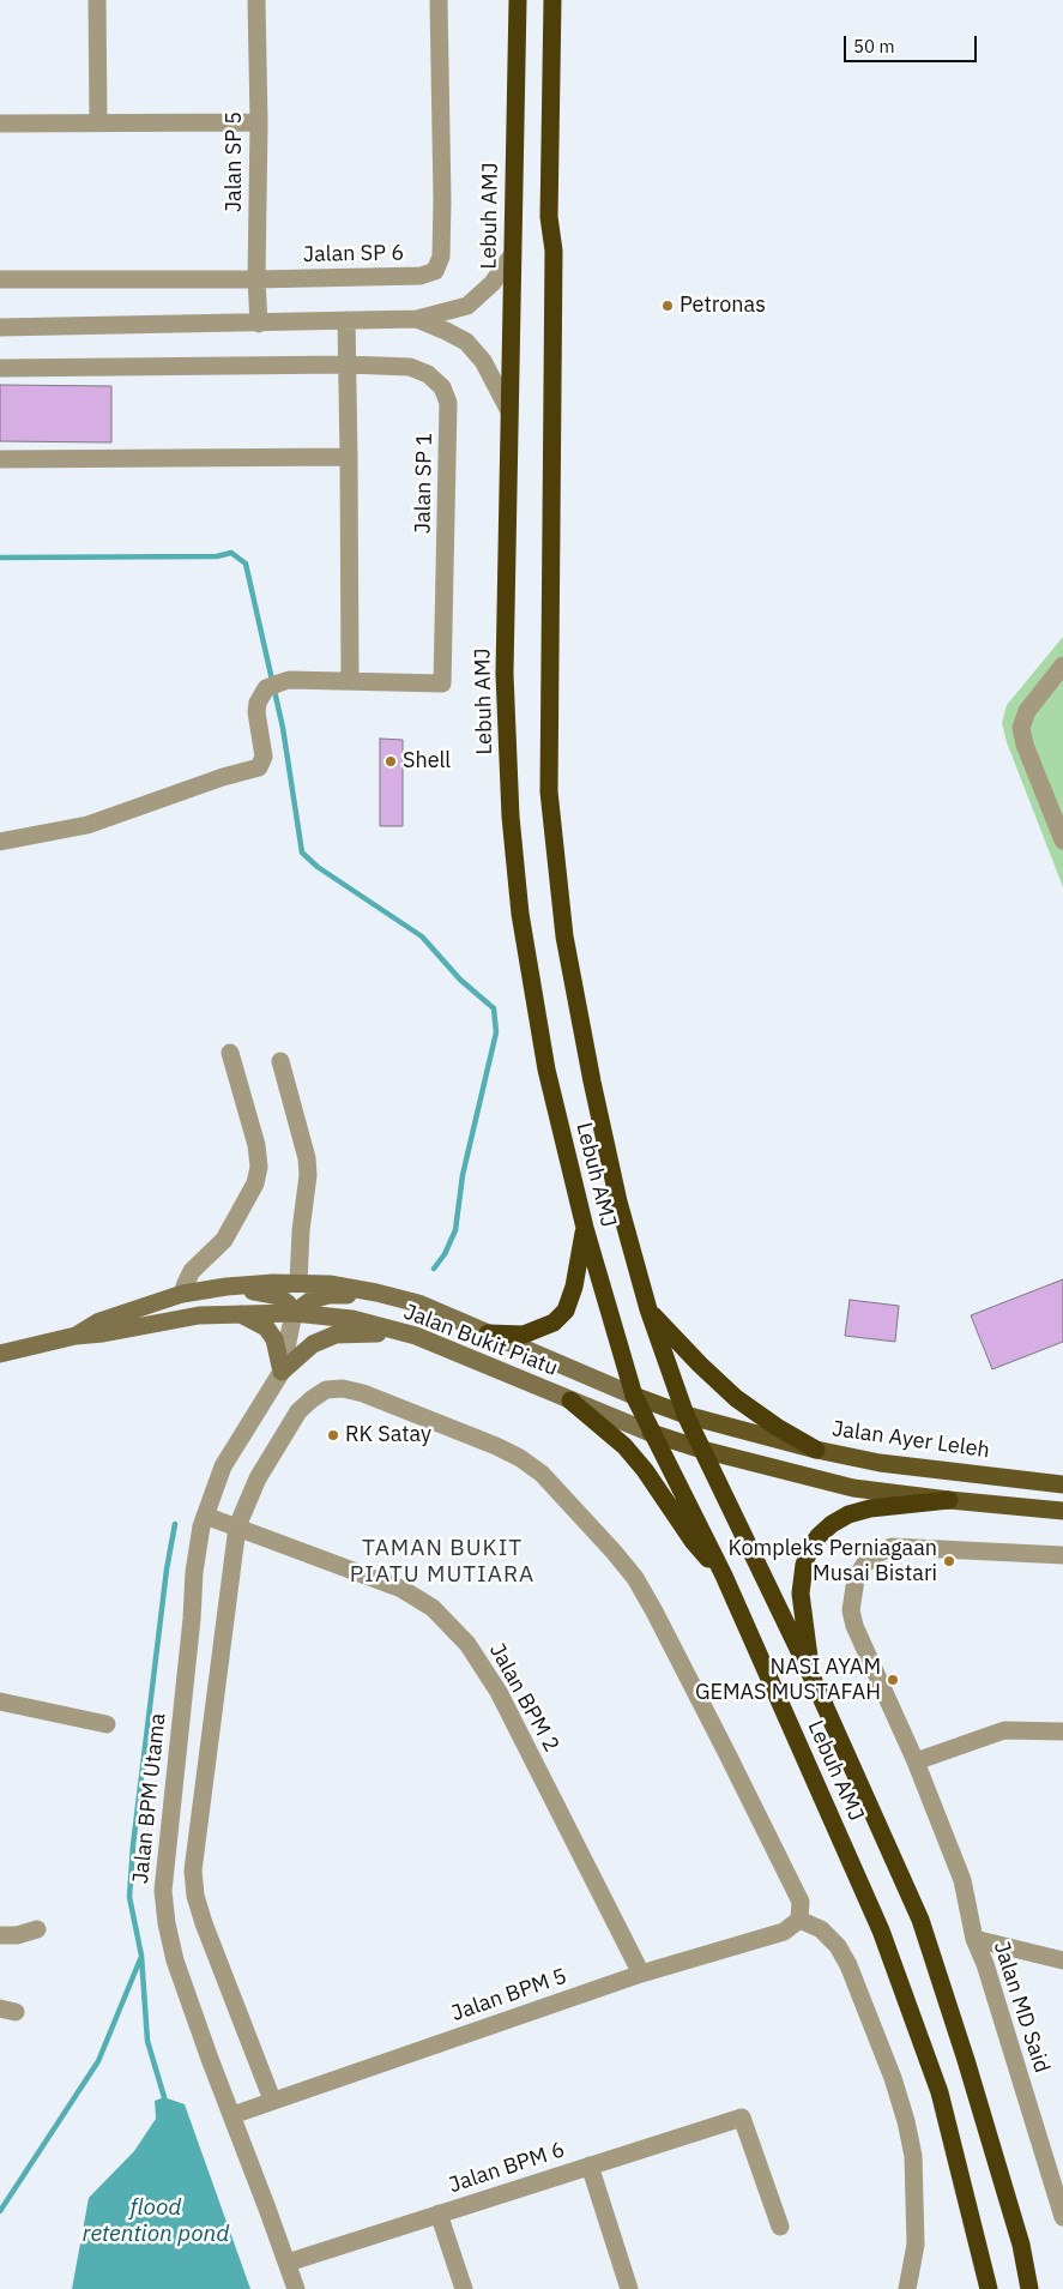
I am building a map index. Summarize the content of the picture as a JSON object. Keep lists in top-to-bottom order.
{
  "streets": {
    "highway": ["Lebuh AMJ"],
    "main road": ["Jalan Bukit Piatu", "Jalan Ayer Leleh"],
    "street": [
      "Jalan SP 5",
      "Jalan SP 6",
      "Jalan SP 1",
      "Jalan BPM 2",
      "Jalan BPM Utama",
      "Jalan BPM 5",
      "Jalan MD Said",
      "Jalan BPM 6"
    ]
  },
  "crossings": [
    ["Jalan SP 5", "Jalan SP 6"],
    ["Lebuh AMJ", "Jalan Bukit Piatu"],
    ["Lebuh AMJ", "Jalan Ayer Leleh"],
    ["Jalan Bukit Piatu", "Jalan Ayer Leleh"],
    ["Jalan Bukit Piatu", "Jalan BPM Utama"],
    ["Jalan BPM 2", "Jalan BPM Utama"],
    ["Jalan BPM 2", "Jalan BPM 5"],
    ["Jalan BPM Utama", "Jalan BPM 5"],
    ["Jalan BPM Utama", "Jalan BPM 6"]
  ],
  "districts": ["TAMAN BUKIT PIATU MUTIARA"],
  "water": ["flood retention pond"],
  "places": [
    "Petronas",
    "Shell",
    "RK Satay",
    "Kompleks Perniagaan Musai Bistari",
    "NASI AYAM GEMAS MUSTAFAH"
  ],
  "scale_bar": "50 m"
}
